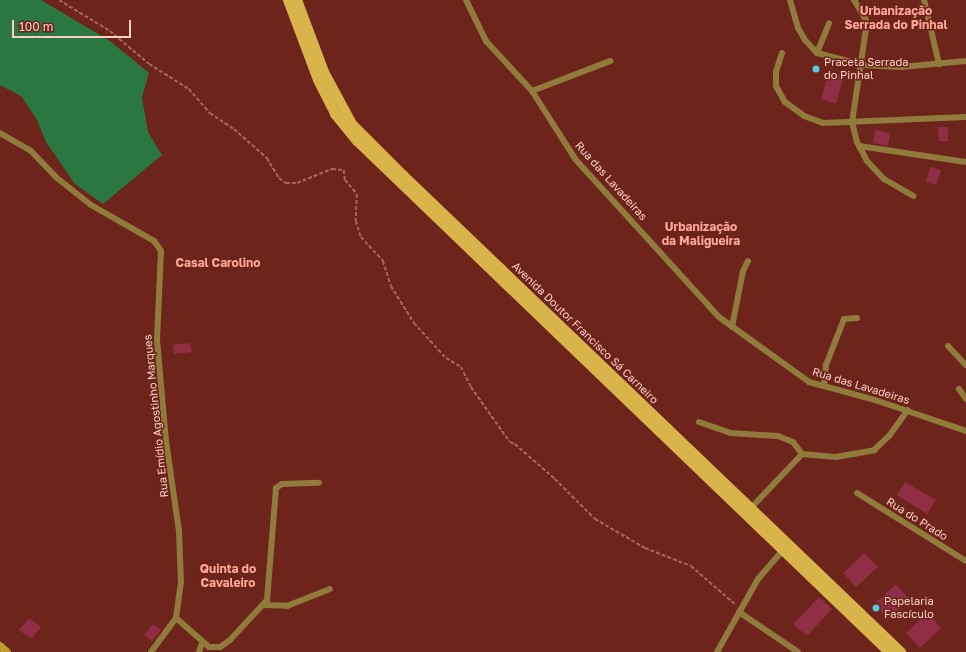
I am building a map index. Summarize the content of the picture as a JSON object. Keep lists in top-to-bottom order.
{
  "streets": {
    "main road": ["Avenida Doutor Francisco Sá Carneiro"],
    "street": ["Rua das Lavadeiras", "Rua Emídio Agostinho Marques", "Rua do Prado"]
  },
  "districts": [
    "Urbanização Serrada do Pinhal",
    "Urbanização da Maligueira",
    "Casal Carolino",
    "Quinta do Cavaleiro"
  ],
  "places": ["Praceta Serrada do Pinhal", "Papelaria Fascículo"],
  "scale_bar": "100 m"
}
